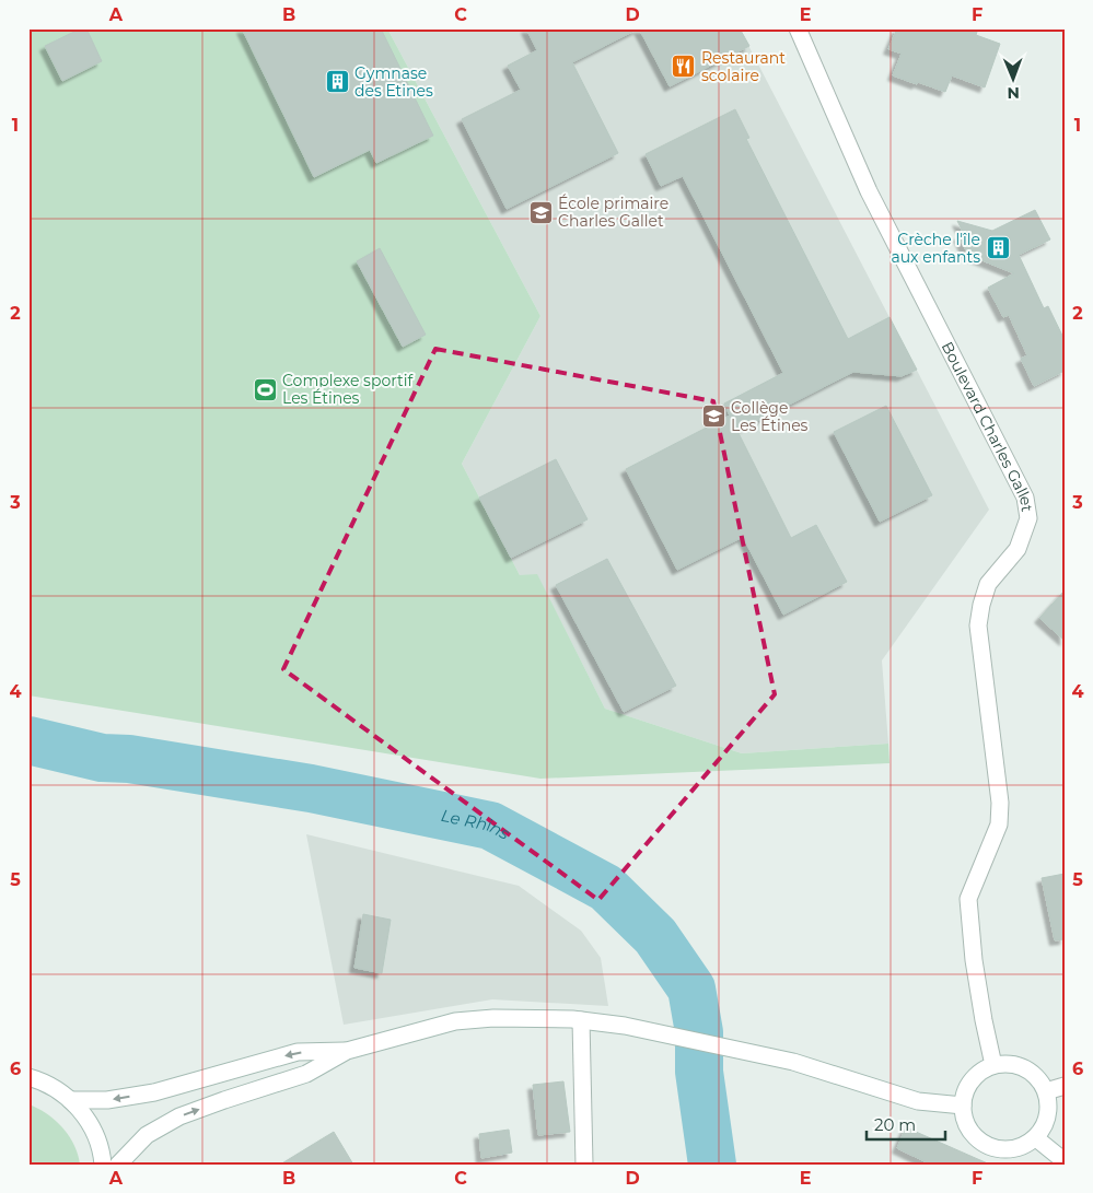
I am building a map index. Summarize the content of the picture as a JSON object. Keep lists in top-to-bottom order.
{
  "streets": {
    "main road": ["Boulevard Charles Gallet"]
  },
  "water": ["Le Rhins"],
  "places": {
    "restaurant": ["Restaurant scolaire"],
    "building": ["Gymnase des Etines", "Crèche l'île aux enfants"],
    "school or university": ["École primaire Charles Gallet", "Collège Les Étines"],
    "sports": ["Complexe sportif Les Étines"]
  },
  "scale_bar": "20 m",
  "north": "bottom",
  "grid": {
    "columns": [
      "A",
      "B",
      "C",
      "D",
      "E",
      "F"
    ],
    "rows": [
      "1",
      "2",
      "3",
      "4",
      "5",
      "6"
    ]
  }
}
